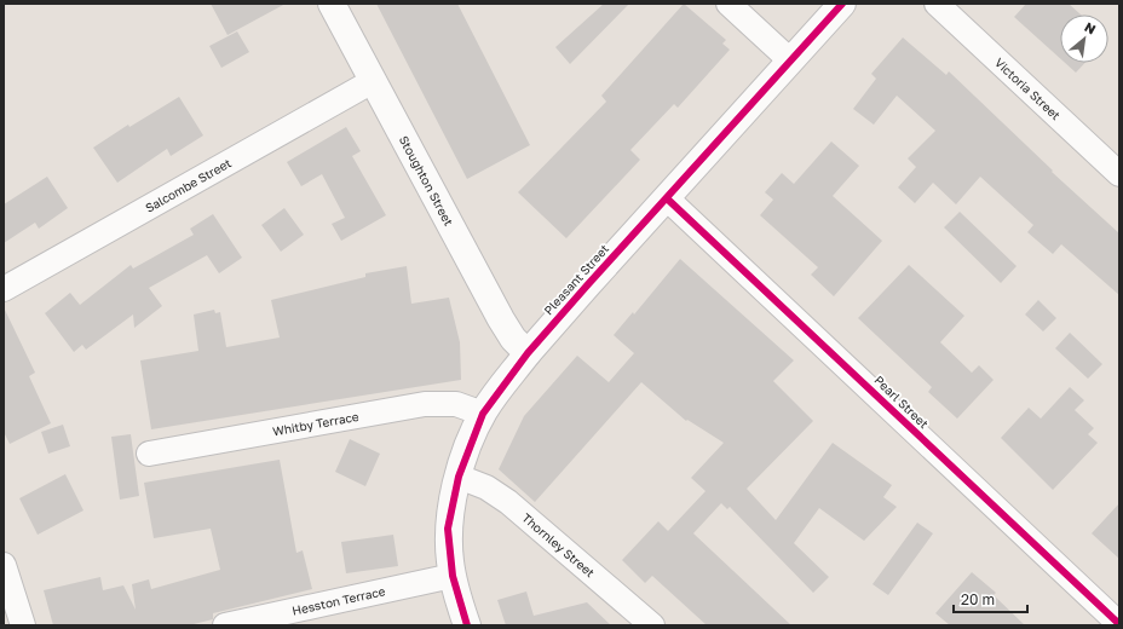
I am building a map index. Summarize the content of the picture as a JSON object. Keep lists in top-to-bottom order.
{
  "streets": {
    "main road": ["Stoughton Street", "Pleasant Street"],
    "street": [
      "Victoria Street",
      "Salcombe Street",
      "Pearl Street",
      "Whitby Terrace",
      "Thornley Street",
      "Hesston Terrace"
    ]
  },
  "crossings": [
    ["Stoughton Street", "Salcombe Street"],
    ["Stoughton Street", "Pleasant Street"],
    ["Pleasant Street", "Pearl Street"],
    ["Pleasant Street", "Whitby Terrace"],
    ["Pleasant Street", "Thornley Street"],
    ["Pleasant Street", "Hesston Terrace"]
  ],
  "scale_bar": "20 m",
  "north": "top right"
}
